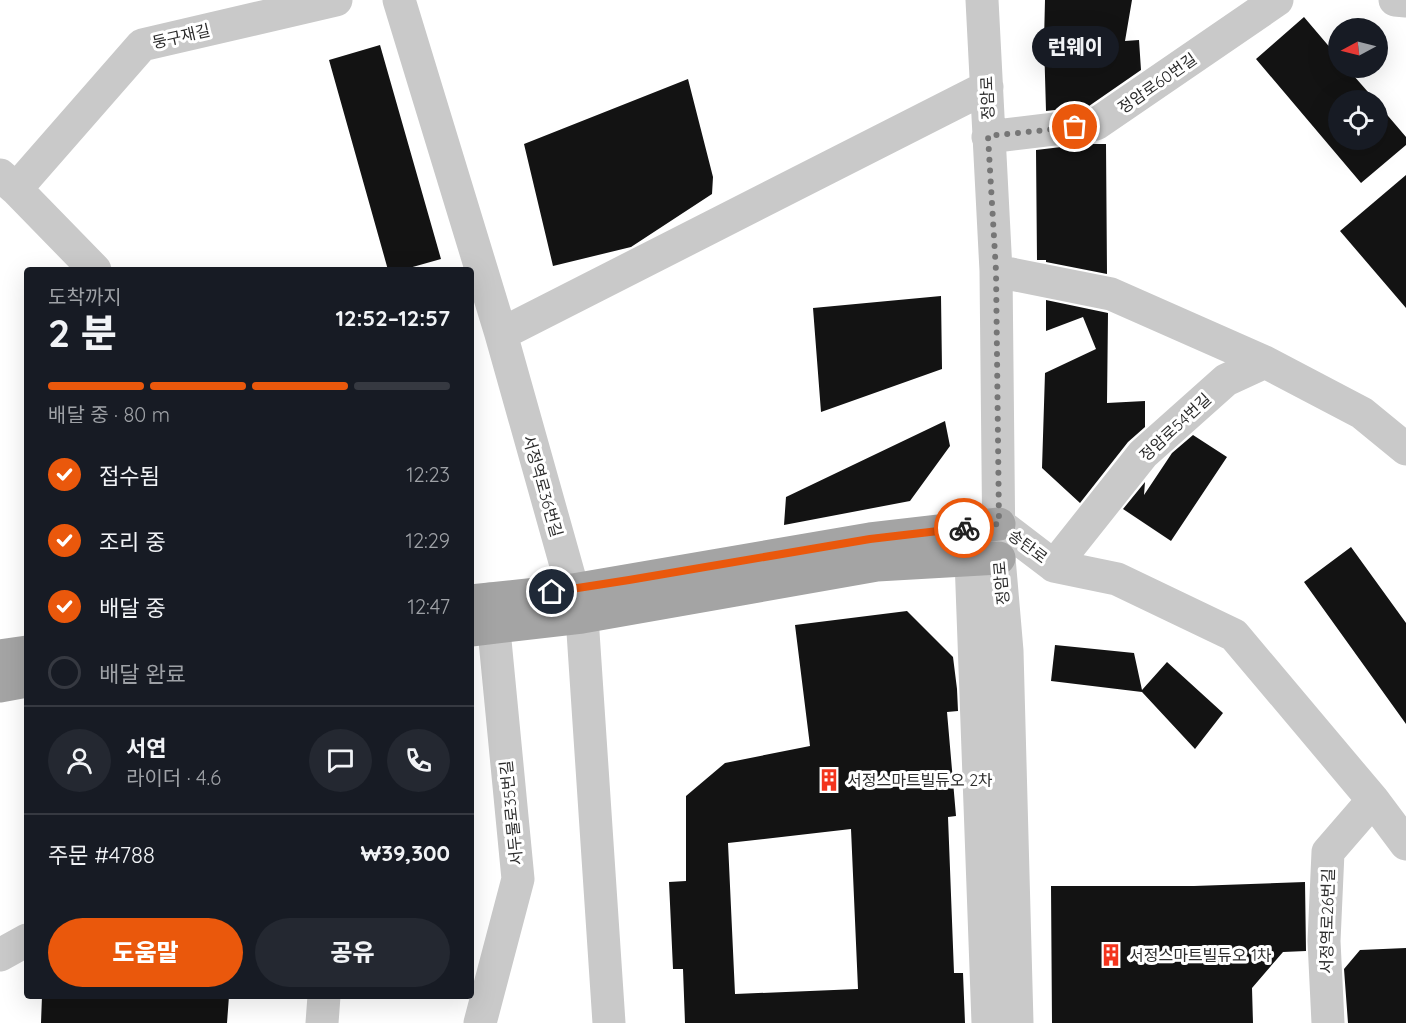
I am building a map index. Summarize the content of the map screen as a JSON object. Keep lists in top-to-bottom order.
{
  "streets": {
    "street": [
      "둥구재길",
      "정암로60번길",
      "정암로",
      "정암로54번길",
      "서정역로36번길",
      "송탄로",
      "서두물로35번길",
      "서정역로26번길"
    ]
  },
  "crossings": [
    ["정암로60번길", "정암로"],
    ["정암로", "송탄로"],
    ["정암로54번길", "송탄로"],
    ["송탄로", "서정역로26번길"]
  ],
  "places": {
    "other": ["런웨이"],
    "building": ["서정스마트빌듀오 2차", "서정스마트빌듀오 1차"]
  },
  "north": "left",
  "page": {
    "bubble": "런웨이",
    "heading": ["2 분", "도착까지", "12:52–12:57"],
    "panel": [
      "서연",
      "라이더 · 4.6",
      "주문 #4788",
      "₩39,300"
    ],
    "bar": "배달 중 · 80 m",
    "list": [
      ["접수됨", "12:23"],
      ["조리 중", "12:29"],
      ["배달 중", "12:47"],
      "배달 완료"
    ],
    "buttons": ["도움말", "공유"]
  }
}
